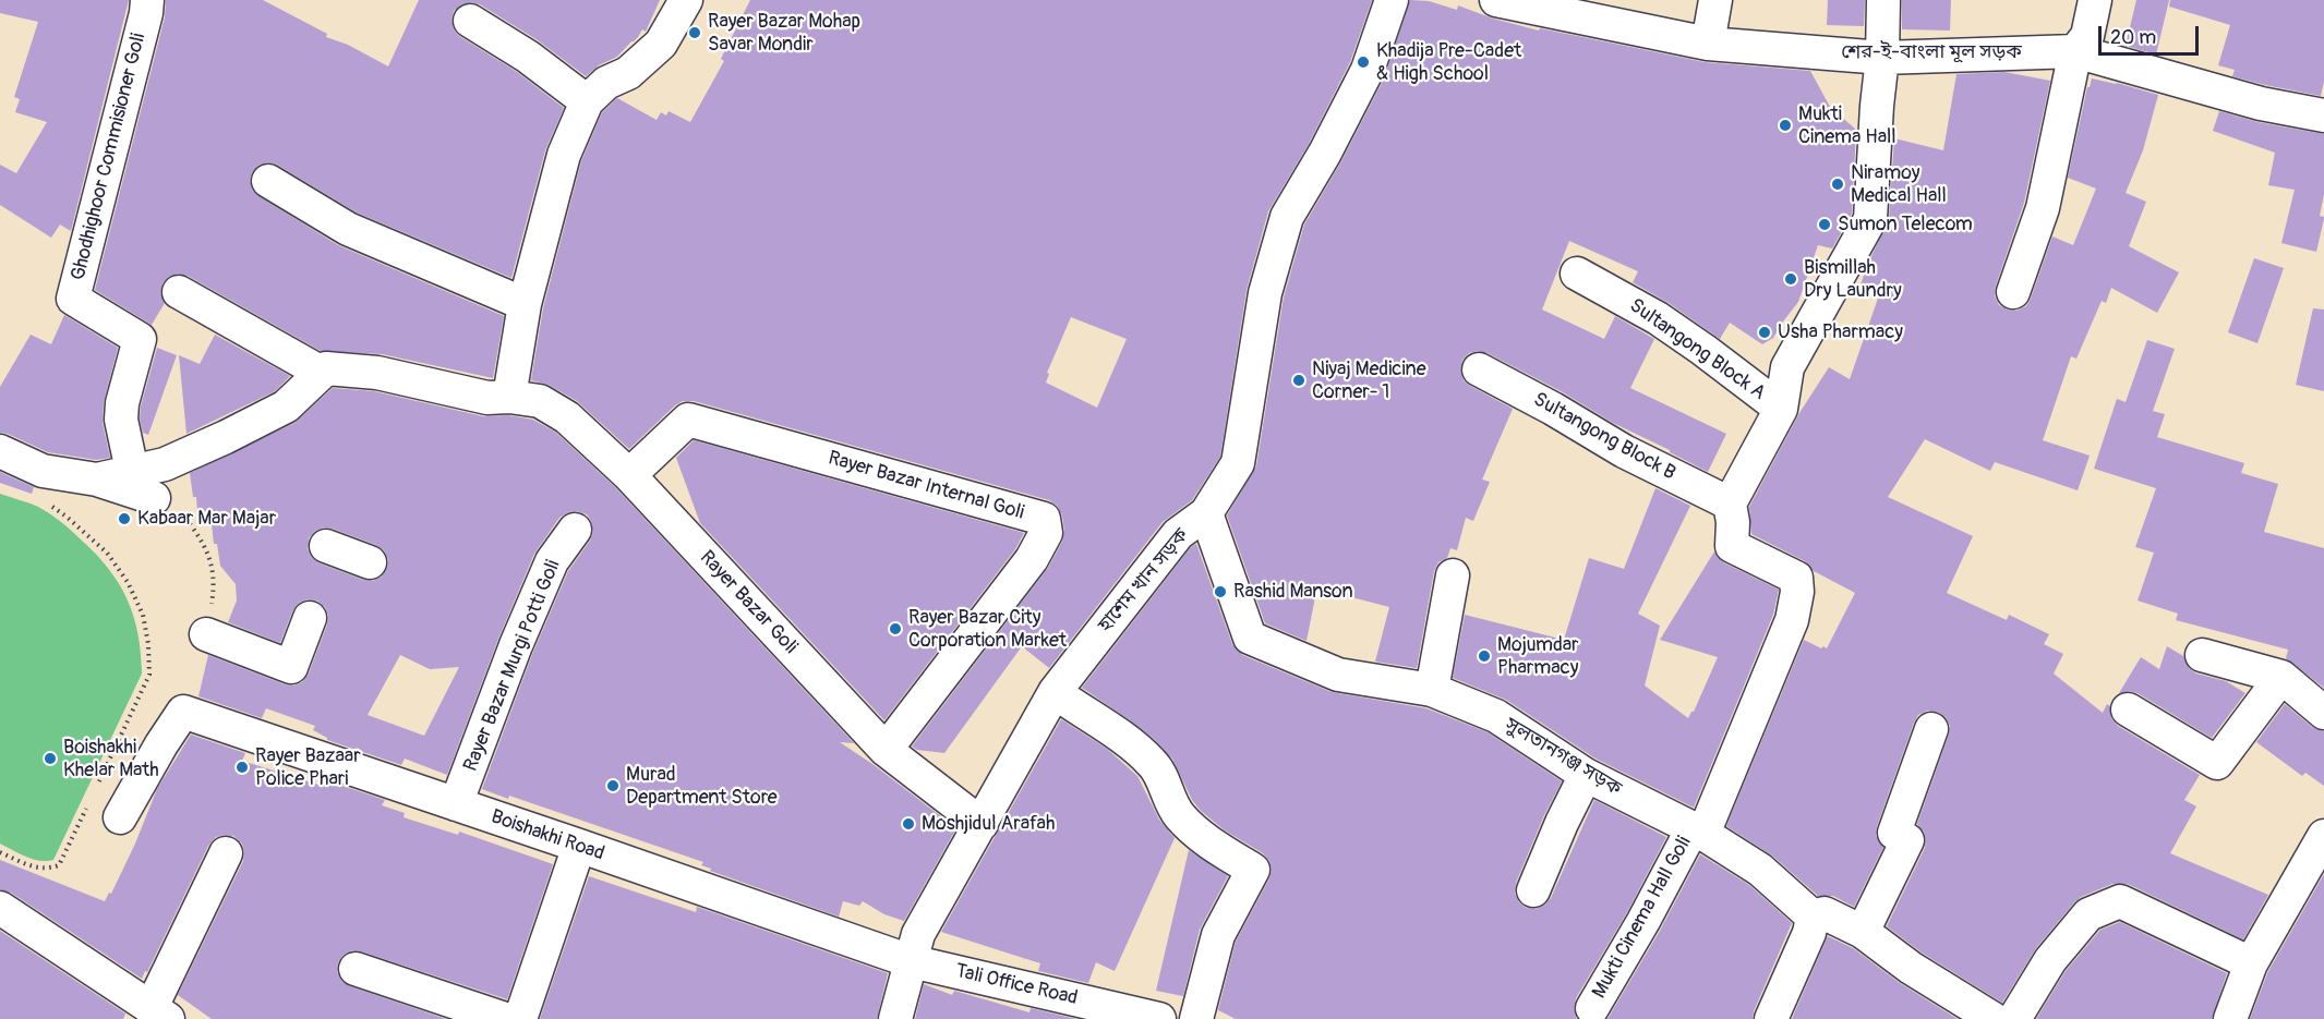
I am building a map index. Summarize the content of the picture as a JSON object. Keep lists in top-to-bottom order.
{
  "streets": {
    "street": [
      "শের-ই-বাংলা মূল সড়ক",
      "Ghodhighoor Commisioner Goli",
      "Sultangong Block A",
      "Sultangong Block B",
      "Rayer Bazar Internal Goli",
      "হাশেম খান সড়ক",
      "Rayer Bazar Goli",
      "Rayer Bazar Murgi Potti Goli",
      "সুলতানগঞ্জ সড়ক",
      "Boishakhi Road",
      "Mukti Cinema Hall Goli",
      "Tali Office Road"
    ]
  },
  "crossings": [
    ["Sultangong Block B", "Mukti Cinema Hall Goli"],
    ["Rayer Bazar Internal Goli", "Rayer Bazar Goli"],
    ["হাশেম খান সড়ক", "Rayer Bazar Goli"],
    ["হাশেম খান সড়ক", "সুলতানগঞ্জ সড়ক"],
    ["হাশেম খান সড়ক", "Boishakhi Road"],
    ["হাশেম খান সড়ক", "Tali Office Road"],
    ["Rayer Bazar Murgi Potti Goli", "Boishakhi Road"],
    ["সুলতানগঞ্জ সড়ক", "Mukti Cinema Hall Goli"],
    ["Boishakhi Road", "Tali Office Road"]
  ],
  "places": [
    "Rayer Bazar Mohap Savar Mondir",
    "Khadija Pre-Cadet & High School",
    "Mukti Cinema Hall",
    "Niramoy Medical Hall",
    "Sumon Telecom",
    "Bismillah Dry Laundry",
    "Usha Pharmacy",
    "Niyaj Medicine Corner- 1",
    "Kabaar Mar Majar",
    "Rashid Manson",
    "Rayer Bazar City Corporation Market",
    "Mojumdar Pharmacy",
    "Boishakhi Khelar Math",
    "Rayer Bazaar Police Phari",
    "Murad Department Store",
    "Moshjidul Arafah"
  ],
  "scale_bar": "20 m"
}
